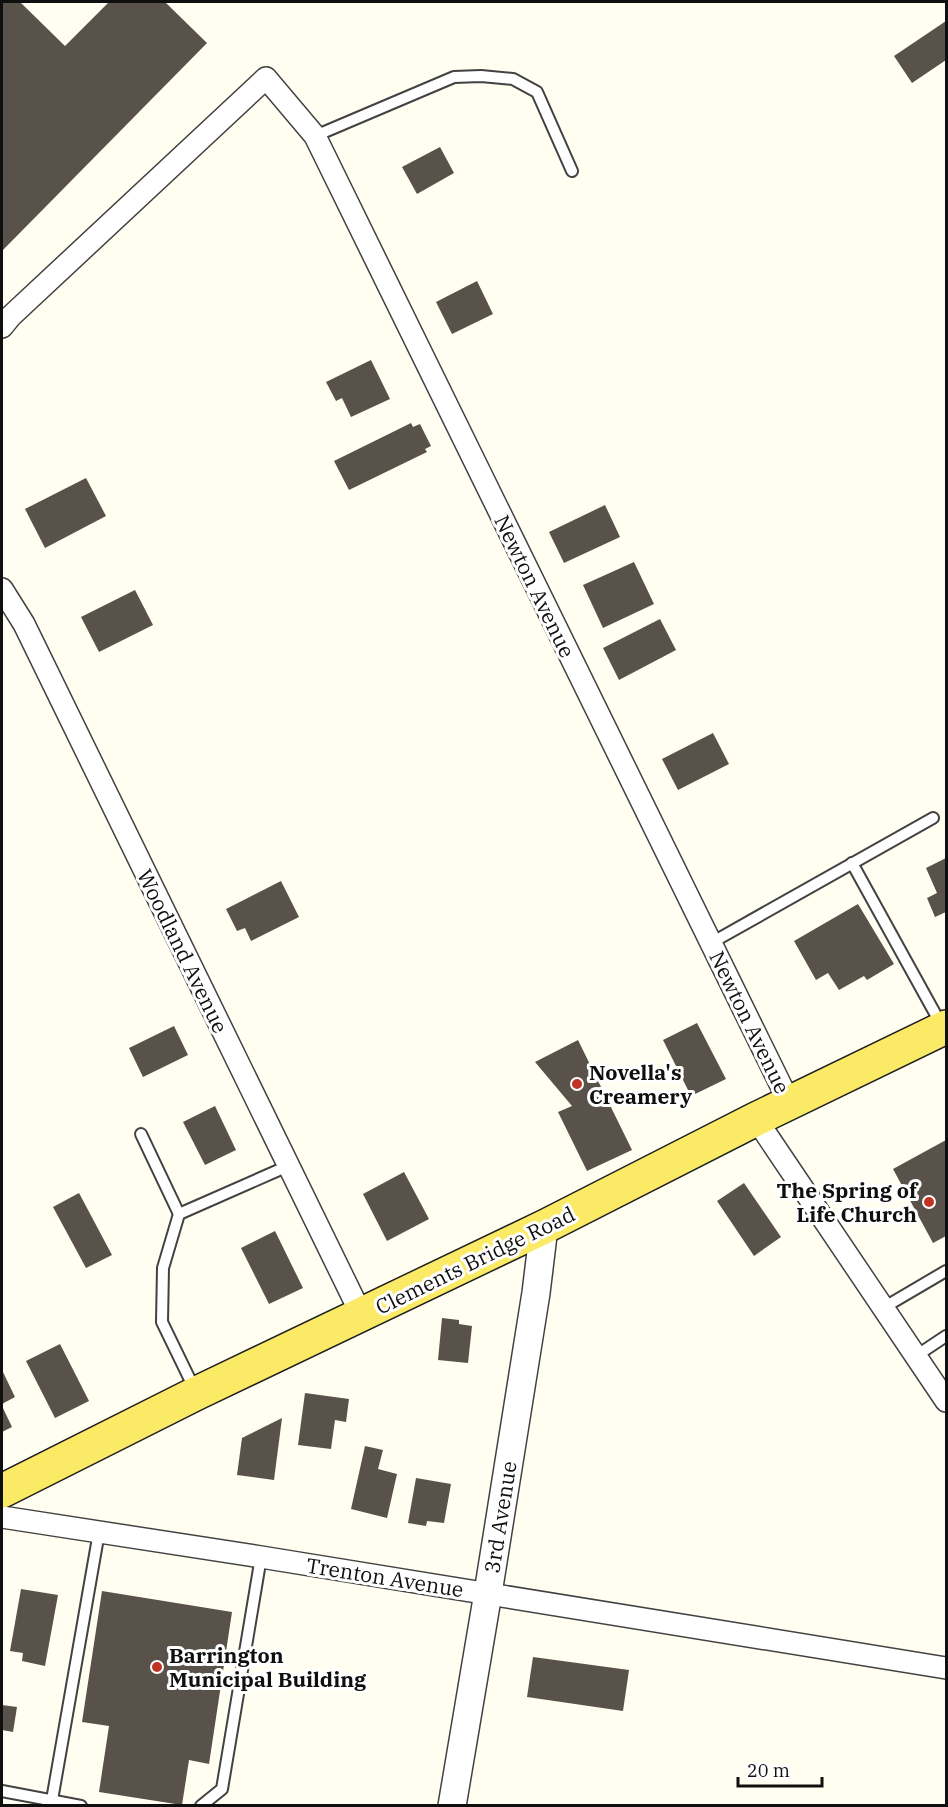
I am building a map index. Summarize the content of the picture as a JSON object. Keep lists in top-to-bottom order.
{
  "streets": {
    "main road": ["Clements Bridge Road"],
    "street": [
      "Newton Avenue",
      "Woodland Avenue",
      "3rd Avenue",
      "Trenton Avenue"
    ]
  },
  "crossings": [
    ["Newton Avenue", "Clements Bridge Road"],
    ["Woodland Avenue", "Clements Bridge Road"],
    ["Clements Bridge Road", "3rd Avenue"],
    ["3rd Avenue", "Trenton Avenue"]
  ],
  "places": ["Novella's Creamery", "The Spring of Life Church", "Barrington Municipal Building"],
  "scale_bar": "20 m"
}
